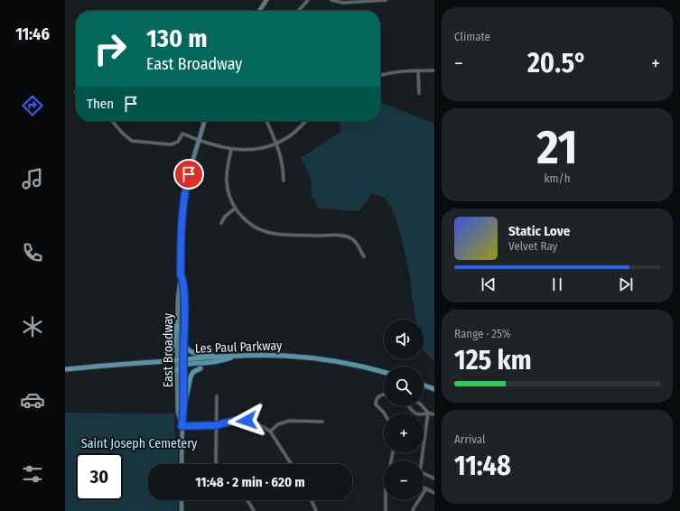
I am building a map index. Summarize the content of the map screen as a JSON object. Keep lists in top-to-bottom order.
{
  "streets": {
    "main road": ["Les Paul Parkway", "East Broadway"]
  },
  "crossings": [
    ["Les Paul Parkway", "East Broadway"]
  ],
  "parks": ["Saint Joseph Cemetery"],
  "page": {
    "tabs": "11:46",
    "tile": [
      "Climate",
      ["21", "km/h"],
      ["Range · 25%", "125 km"],
      ["Arrival", "11:48"]
    ],
    "turn": ["130 m", "East Broadway"],
    "heat": ["−", "20.5°", "+"],
    "then": "Then",
    "song": ["Static Love", "Velvet Ray"],
    "map_buttons": ["+", "−"],
    "limit": "30",
    "trip": "11:48 · 2 min · 620 m"
  }
}
